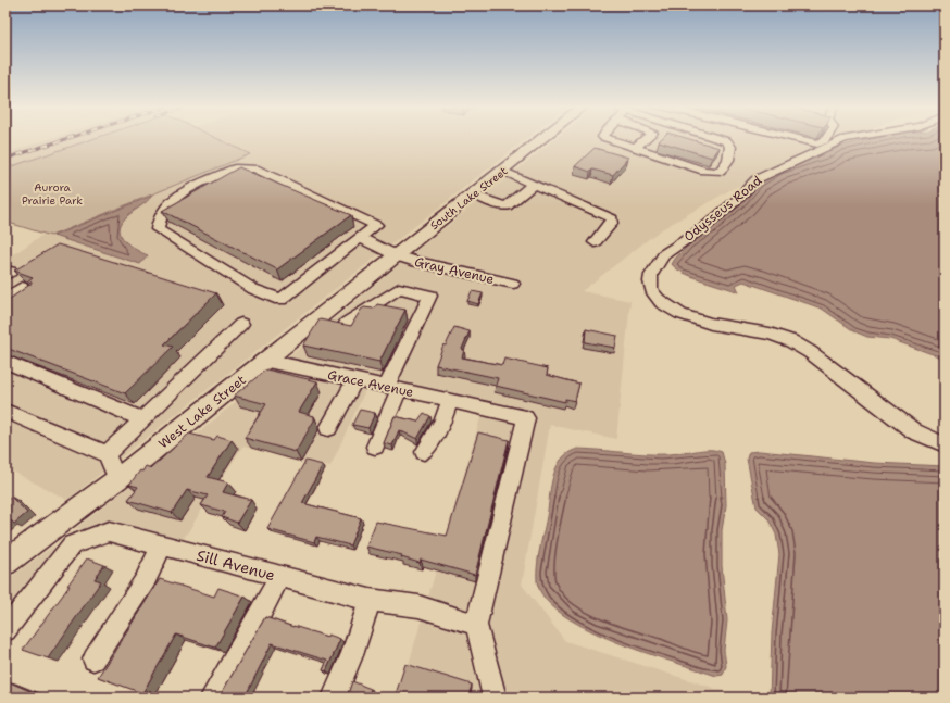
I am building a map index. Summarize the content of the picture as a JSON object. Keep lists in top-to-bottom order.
{
  "streets": {
    "main road": ["South Lake Street", "West Lake Street"],
    "street": [
      "Odysseus Road",
      "Gray Avenue",
      "Grace Avenue",
      "Sill Avenue"
    ]
  },
  "crossings": [
    ["South Lake Street", "Gray Avenue"],
    ["South Lake Street", "West Lake Street"],
    ["Gray Avenue", "West Lake Street"],
    ["Grace Avenue", "West Lake Street"],
    ["Grace Avenue", "Sill Avenue"]
  ],
  "parks": ["Aurora Prairie Park"]
}
